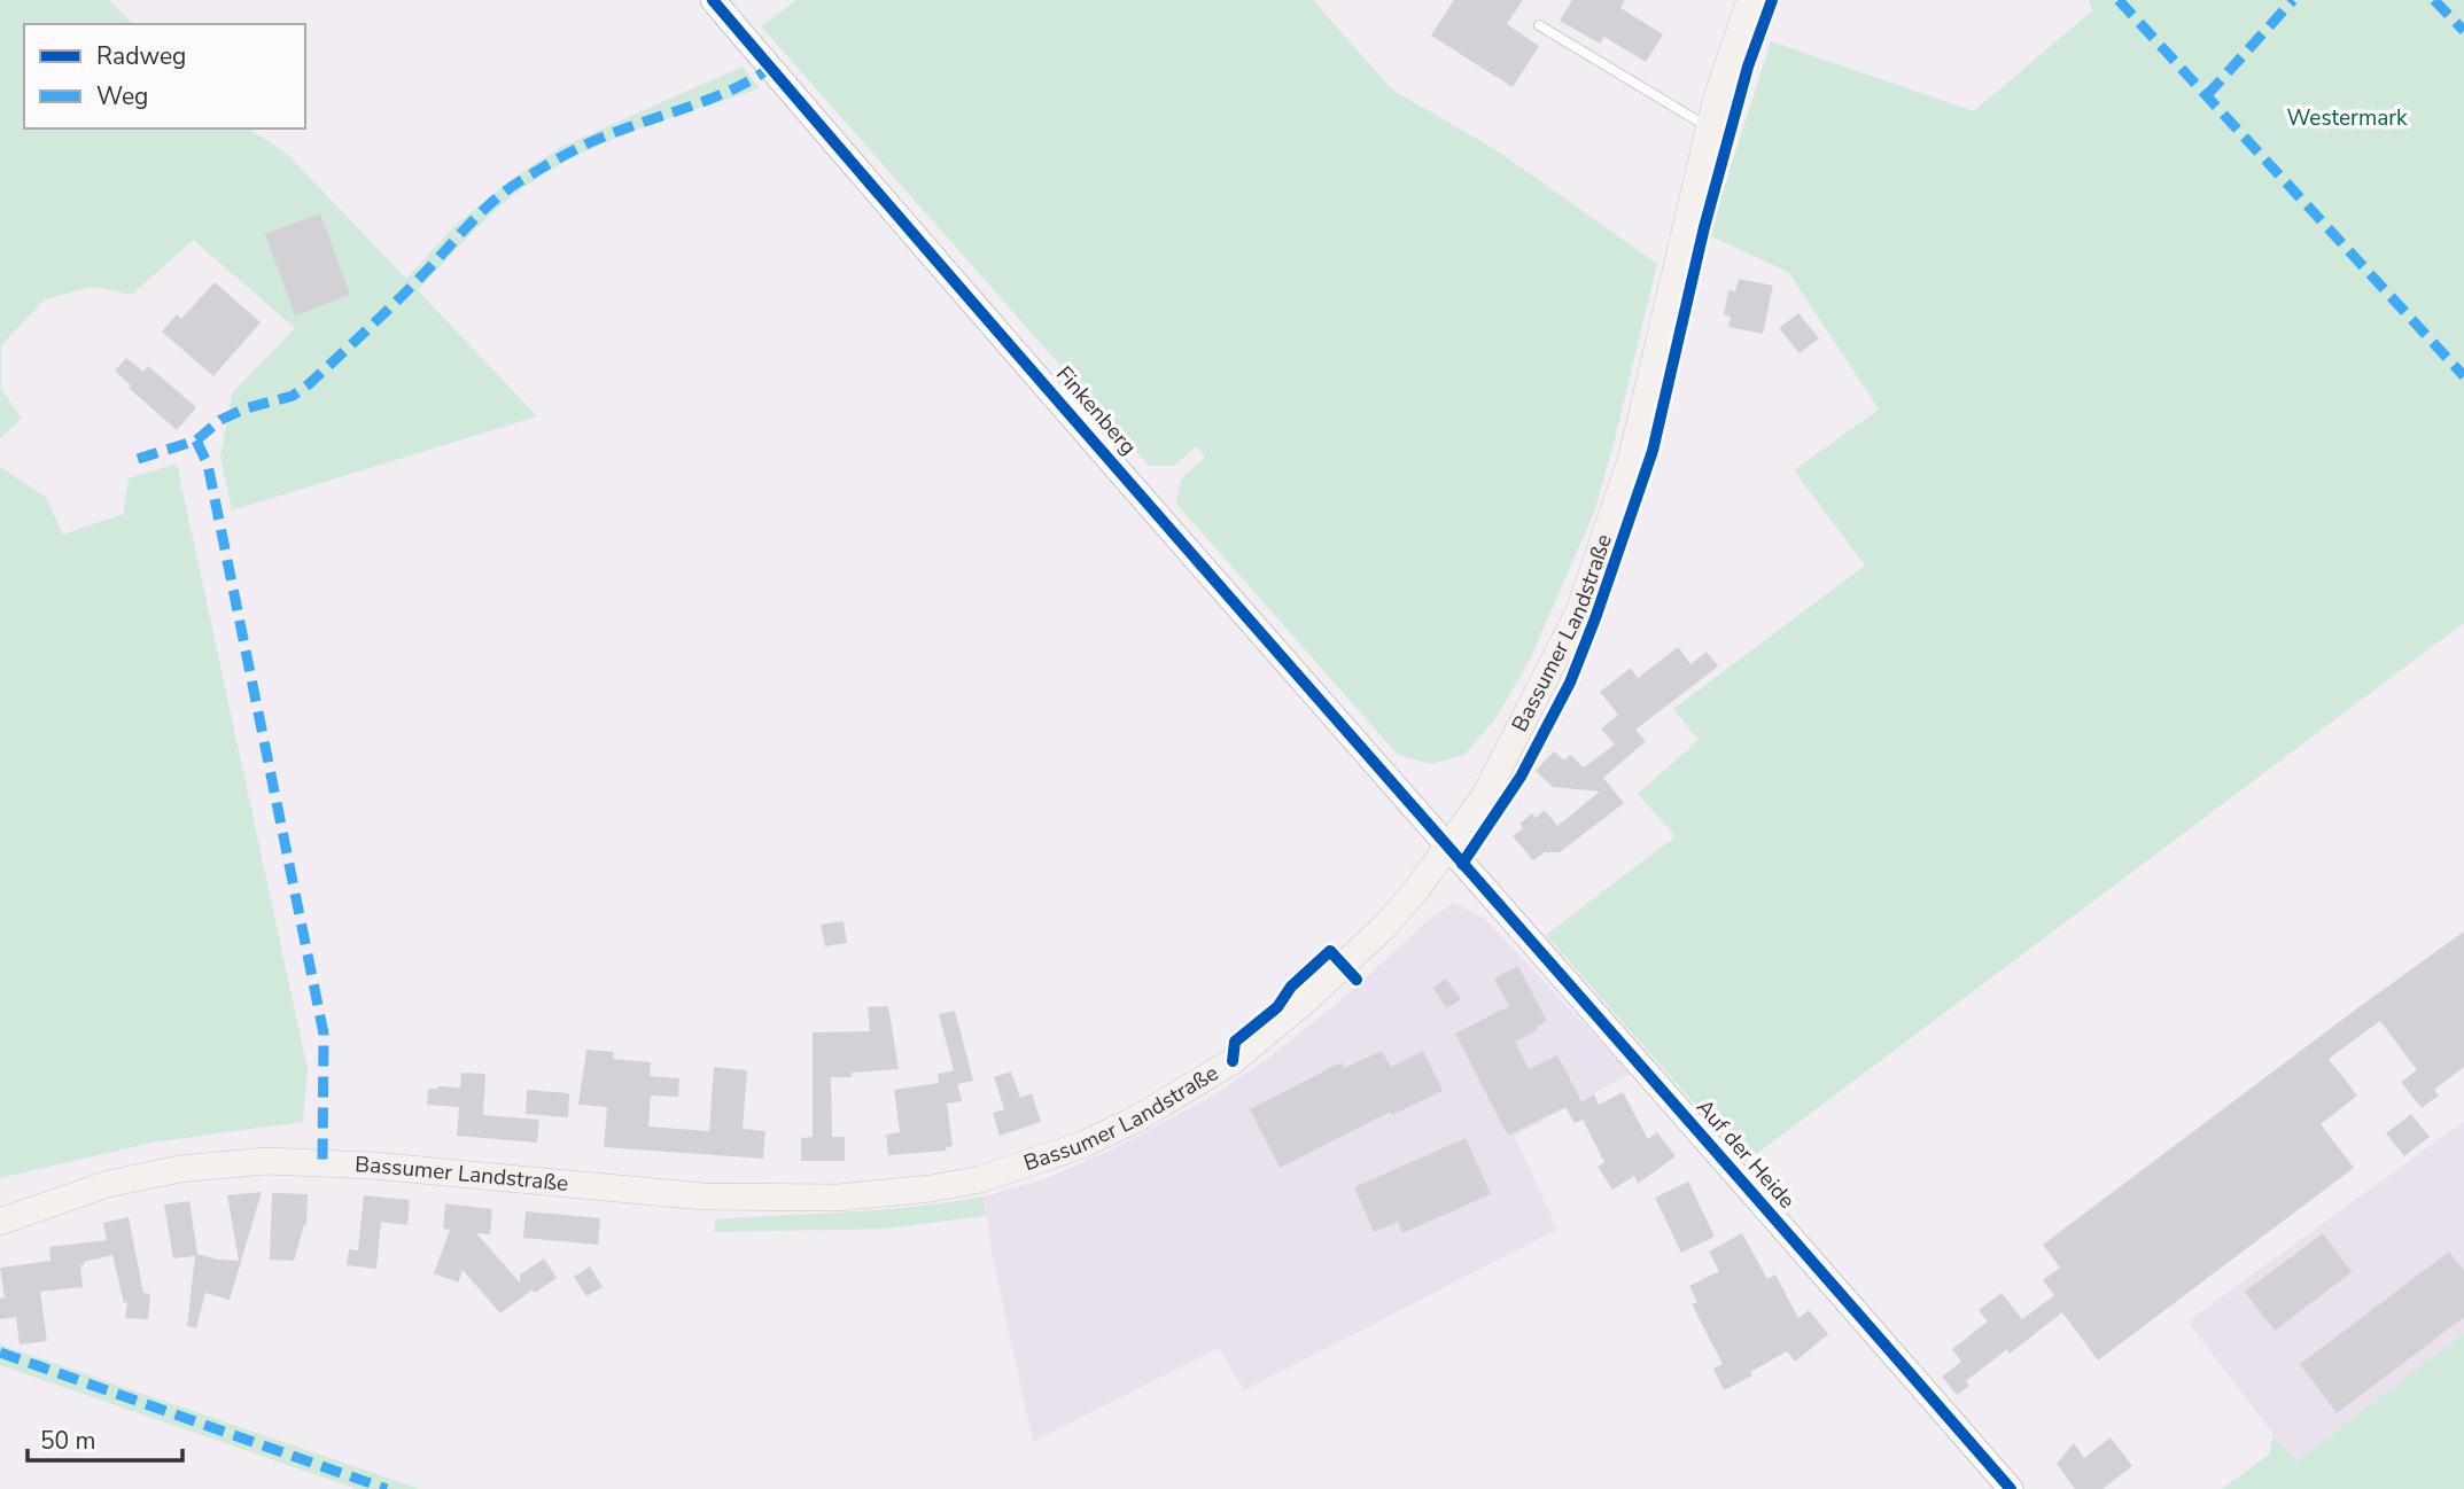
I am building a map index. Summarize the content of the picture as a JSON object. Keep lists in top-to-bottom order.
{
  "streets": {
    "main road": ["Bassumer Landstraße"],
    "street": ["Finkenberg", "Auf der Heide"]
  },
  "crossings": [
    ["Finkenberg", "Bassumer Landstraße"],
    ["Finkenberg", "Auf der Heide"],
    ["Bassumer Landstraße", "Auf der Heide"]
  ],
  "parks": ["Westermark"],
  "legend": ["Radweg", "Weg"],
  "scale_bar": "50 m"
}
